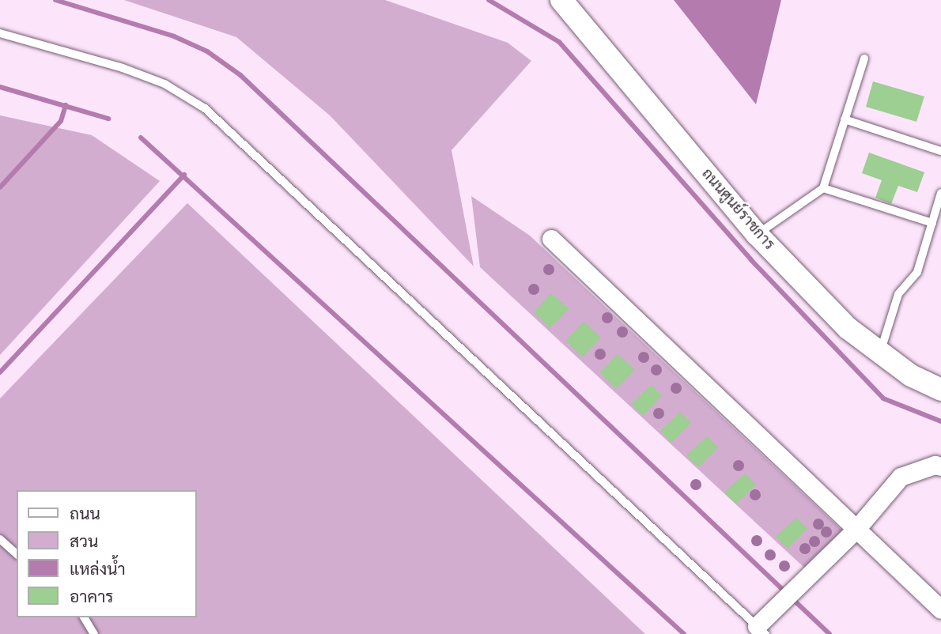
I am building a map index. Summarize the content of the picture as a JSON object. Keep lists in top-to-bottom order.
{
  "streets": {
    "street": ["ถนนศูนย์ราชการ"]
  },
  "legend": [
    "ถนน",
    "สวน",
    "แหล่งน้ำ",
    "อาคาร"
  ]
}
